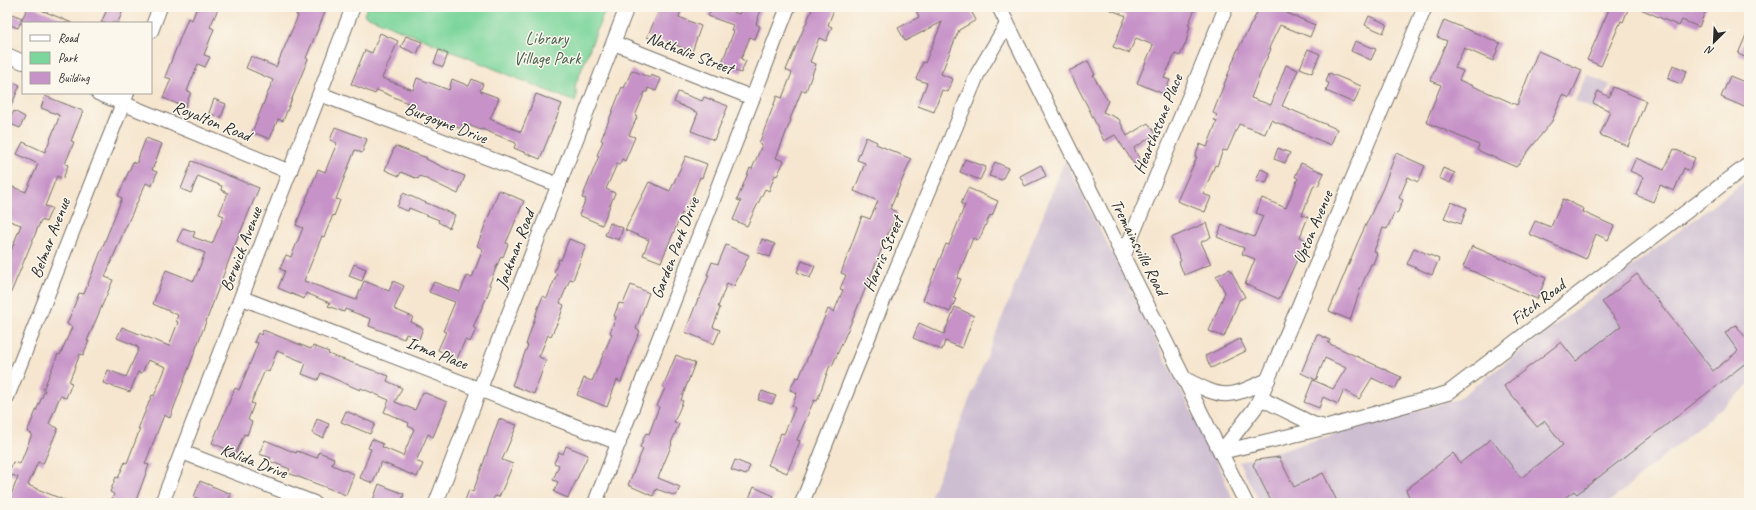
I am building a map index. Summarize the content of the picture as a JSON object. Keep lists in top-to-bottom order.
{
  "streets": {
    "street": [
      "Nathalie Street",
      "Royalton Road",
      "Burgoyne Drive",
      "Hearthstone Place",
      "Upton Avenue",
      "Belmar Avenue",
      "Tremainsville Road",
      "Garden Park Drive",
      "Berwick Avenue",
      "Jackman Road",
      "Harris Street",
      "Fitch Road",
      "Irma Place",
      "Kalida Drive"
    ]
  },
  "crossings": [
    ["Nathalie Street", "Garden Park Drive"],
    ["Nathalie Street", "Jackman Road"],
    ["Royalton Road", "Belmar Avenue"],
    ["Royalton Road", "Berwick Avenue"],
    ["Burgoyne Drive", "Berwick Avenue"],
    ["Burgoyne Drive", "Jackman Road"],
    ["Hearthstone Place", "Tremainsville Road"],
    ["Upton Avenue", "Tremainsville Road"],
    ["Upton Avenue", "Fitch Road"],
    ["Tremainsville Road", "Harris Street"],
    ["Tremainsville Road", "Fitch Road"],
    ["Garden Park Drive", "Irma Place"],
    ["Berwick Avenue", "Irma Place"],
    ["Berwick Avenue", "Kalida Drive"],
    ["Jackman Road", "Irma Place"]
  ],
  "parks": ["Library Village Park"],
  "legend": ["Road", "Park", "Building"],
  "north": "bottom left"
}
